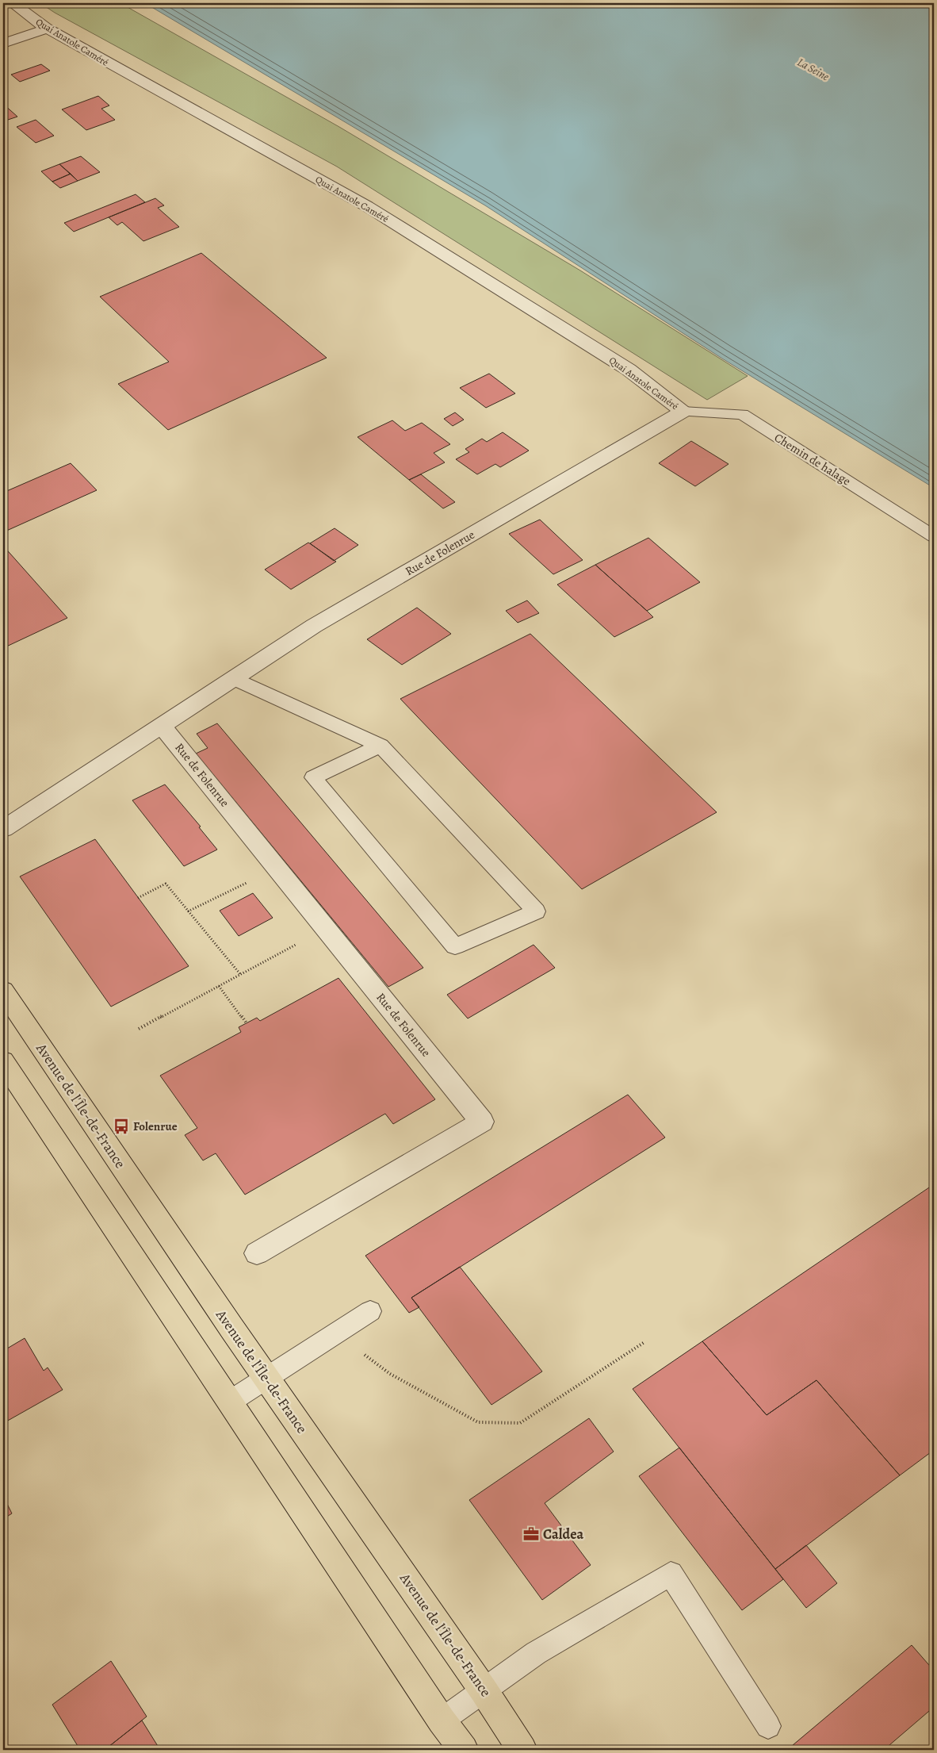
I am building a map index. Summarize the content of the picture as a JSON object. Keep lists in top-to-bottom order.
{
  "streets": {
    "main road": ["Avenue de l'Île-de-France"],
    "street": ["Quai Anatole Caméré", "Rue de Folenrue"],
    "lane": ["Chemin de halage"]
  },
  "crossings": [
    ["Quai Anatole Caméré", "Chemin de halage"],
    ["Quai Anatole Caméré", "Rue de Folenrue"],
    ["Chemin de halage", "Rue de Folenrue"]
  ],
  "water": ["La Seine"],
  "places": {
    "bus stop": ["Folenrue"],
    "office": ["Caldea"]
  }
}
